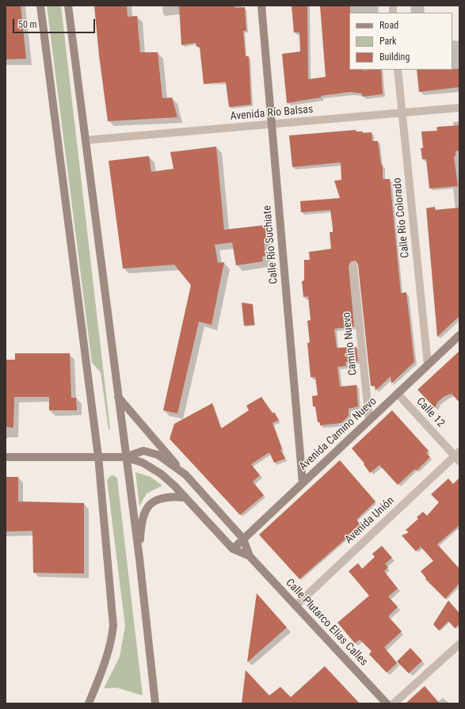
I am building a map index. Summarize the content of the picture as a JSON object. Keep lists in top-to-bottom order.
{
  "streets": {
    "main road": ["Calle Río Suchiate", "Avenida Camino Nuevo", "Calle Plutarco Elias Calles"],
    "street": [
      "Avenida Río Balsas",
      "Calle Río Colorado",
      "Camino Nuevo",
      "Calle 12",
      "Avenida Unión"
    ]
  },
  "crossings": [
    ["Avenida Río Balsas", "Calle Río Colorado"],
    ["Avenida Río Balsas", "Calle Río Suchiate"],
    ["Calle Río Colorado", "Avenida Camino Nuevo"],
    ["Calle Río Suchiate", "Avenida Camino Nuevo"],
    ["Camino Nuevo", "Avenida Camino Nuevo"],
    ["Calle 12", "Avenida Camino Nuevo"],
    ["Calle 12", "Avenida Unión"],
    ["Avenida Camino Nuevo", "Calle Plutarco Elias Calles"],
    ["Avenida Unión", "Calle Plutarco Elias Calles"]
  ],
  "legend": ["Road", "Park", "Building"],
  "scale_bar": "50 m"
}
